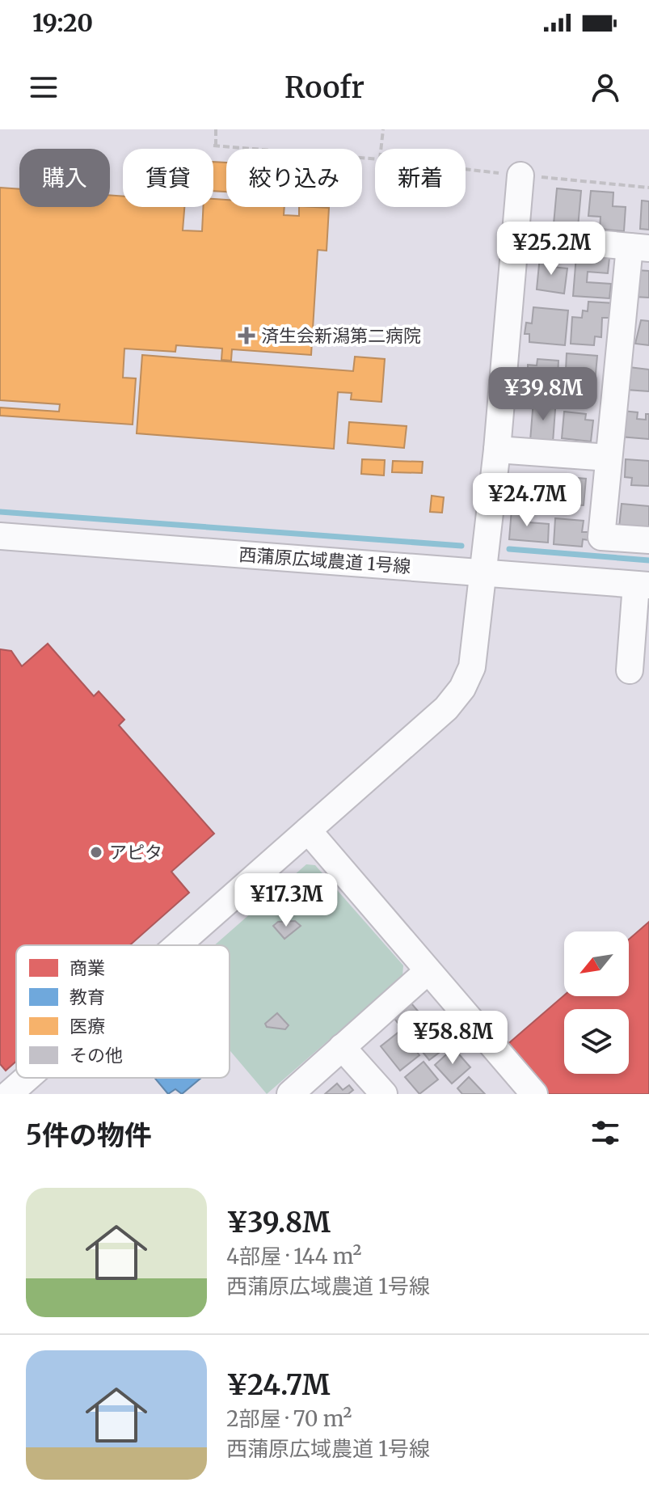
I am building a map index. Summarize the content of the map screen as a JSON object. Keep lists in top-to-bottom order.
{
  "streets": {
    "street": ["西蒲原広域農道 1号線"]
  },
  "places": {
    "health": ["済生会新潟第二病院"],
    "other": ["アピタ"]
  },
  "legend": [
    "商業",
    "教育",
    "医療",
    "その他"
  ],
  "north": "bottom left",
  "page": {
    "status": "19:20",
    "header": "Roofr",
    "chip": [
      "購入",
      "賃貸",
      "絞り込み",
      "新着"
    ],
    "price": [
      "¥25.2M",
      "¥39.8M",
      "¥24.7M",
      "¥17.3M",
      "¥58.8M"
    ],
    "heading": "5件の物件",
    "list": [
      {
        "name": "¥39.8M",
        "note": "4部屋 · 144 m² · 西蒲原広域農道 1号線"
      },
      {
        "name": "¥24.7M",
        "note": "2部屋 · 70 m² · 西蒲原広域農道 1号線"
      }
    ]
  }
}
